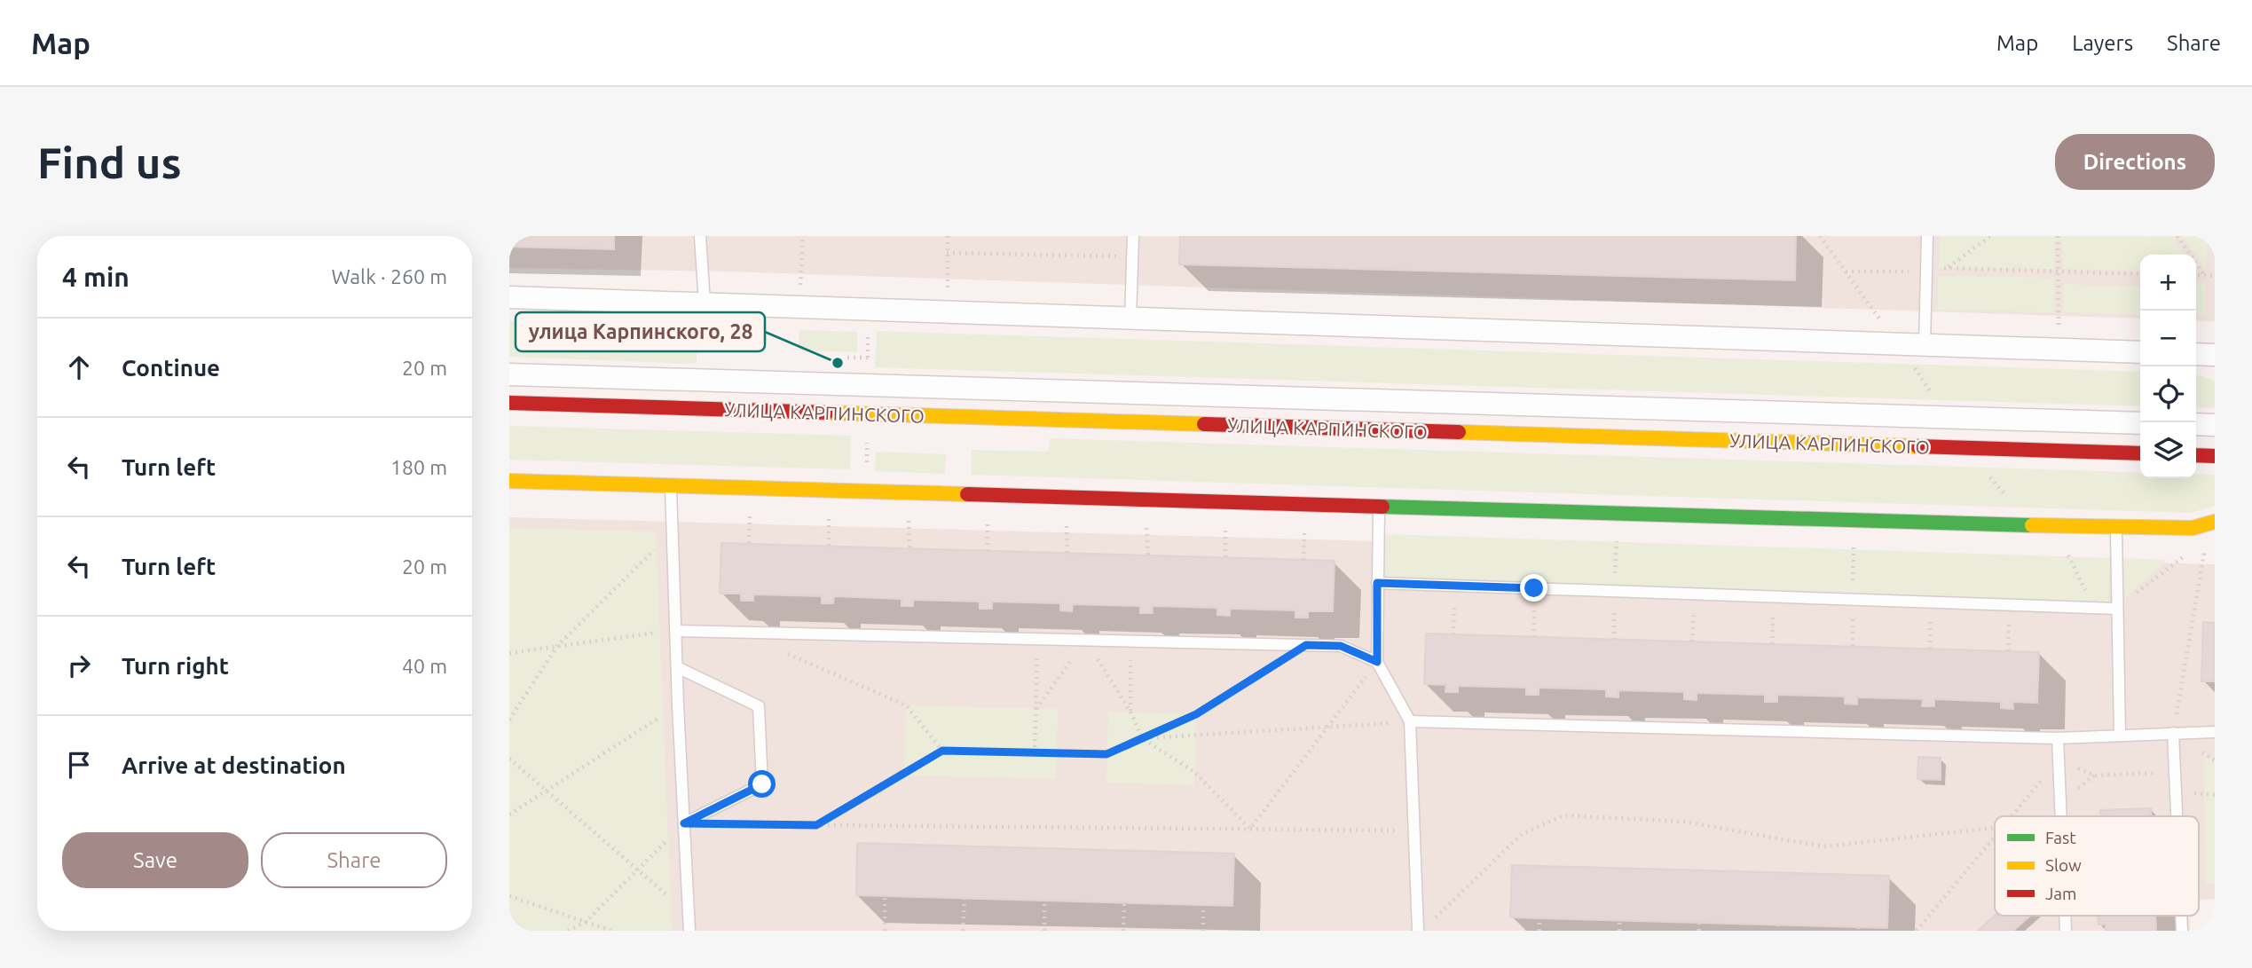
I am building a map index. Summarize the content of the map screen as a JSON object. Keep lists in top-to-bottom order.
{
  "streets": {
    "street": ["УЛИЦА КАРПИНСКОГО"]
  },
  "places": ["улица Карпинского, 28"],
  "legend": ["Fast", "Slow", "Jam"],
  "page": {
    "header": "Map",
    "nav": ["Map", "Layers", "Share"],
    "buttons": [
      "Directions",
      ["Save", "Share"]
    ],
    "title": "Find us",
    "heading": ["4 min", "Walk · 260 m"],
    "map_buttons": ["+", "−"],
    "list": [
      ["Continue", "20 m"],
      ["Turn left", "180 m"],
      ["Turn left", "20 m"],
      ["Turn right", "40 m"],
      "Arrive at destination"
    ]
  }
}
